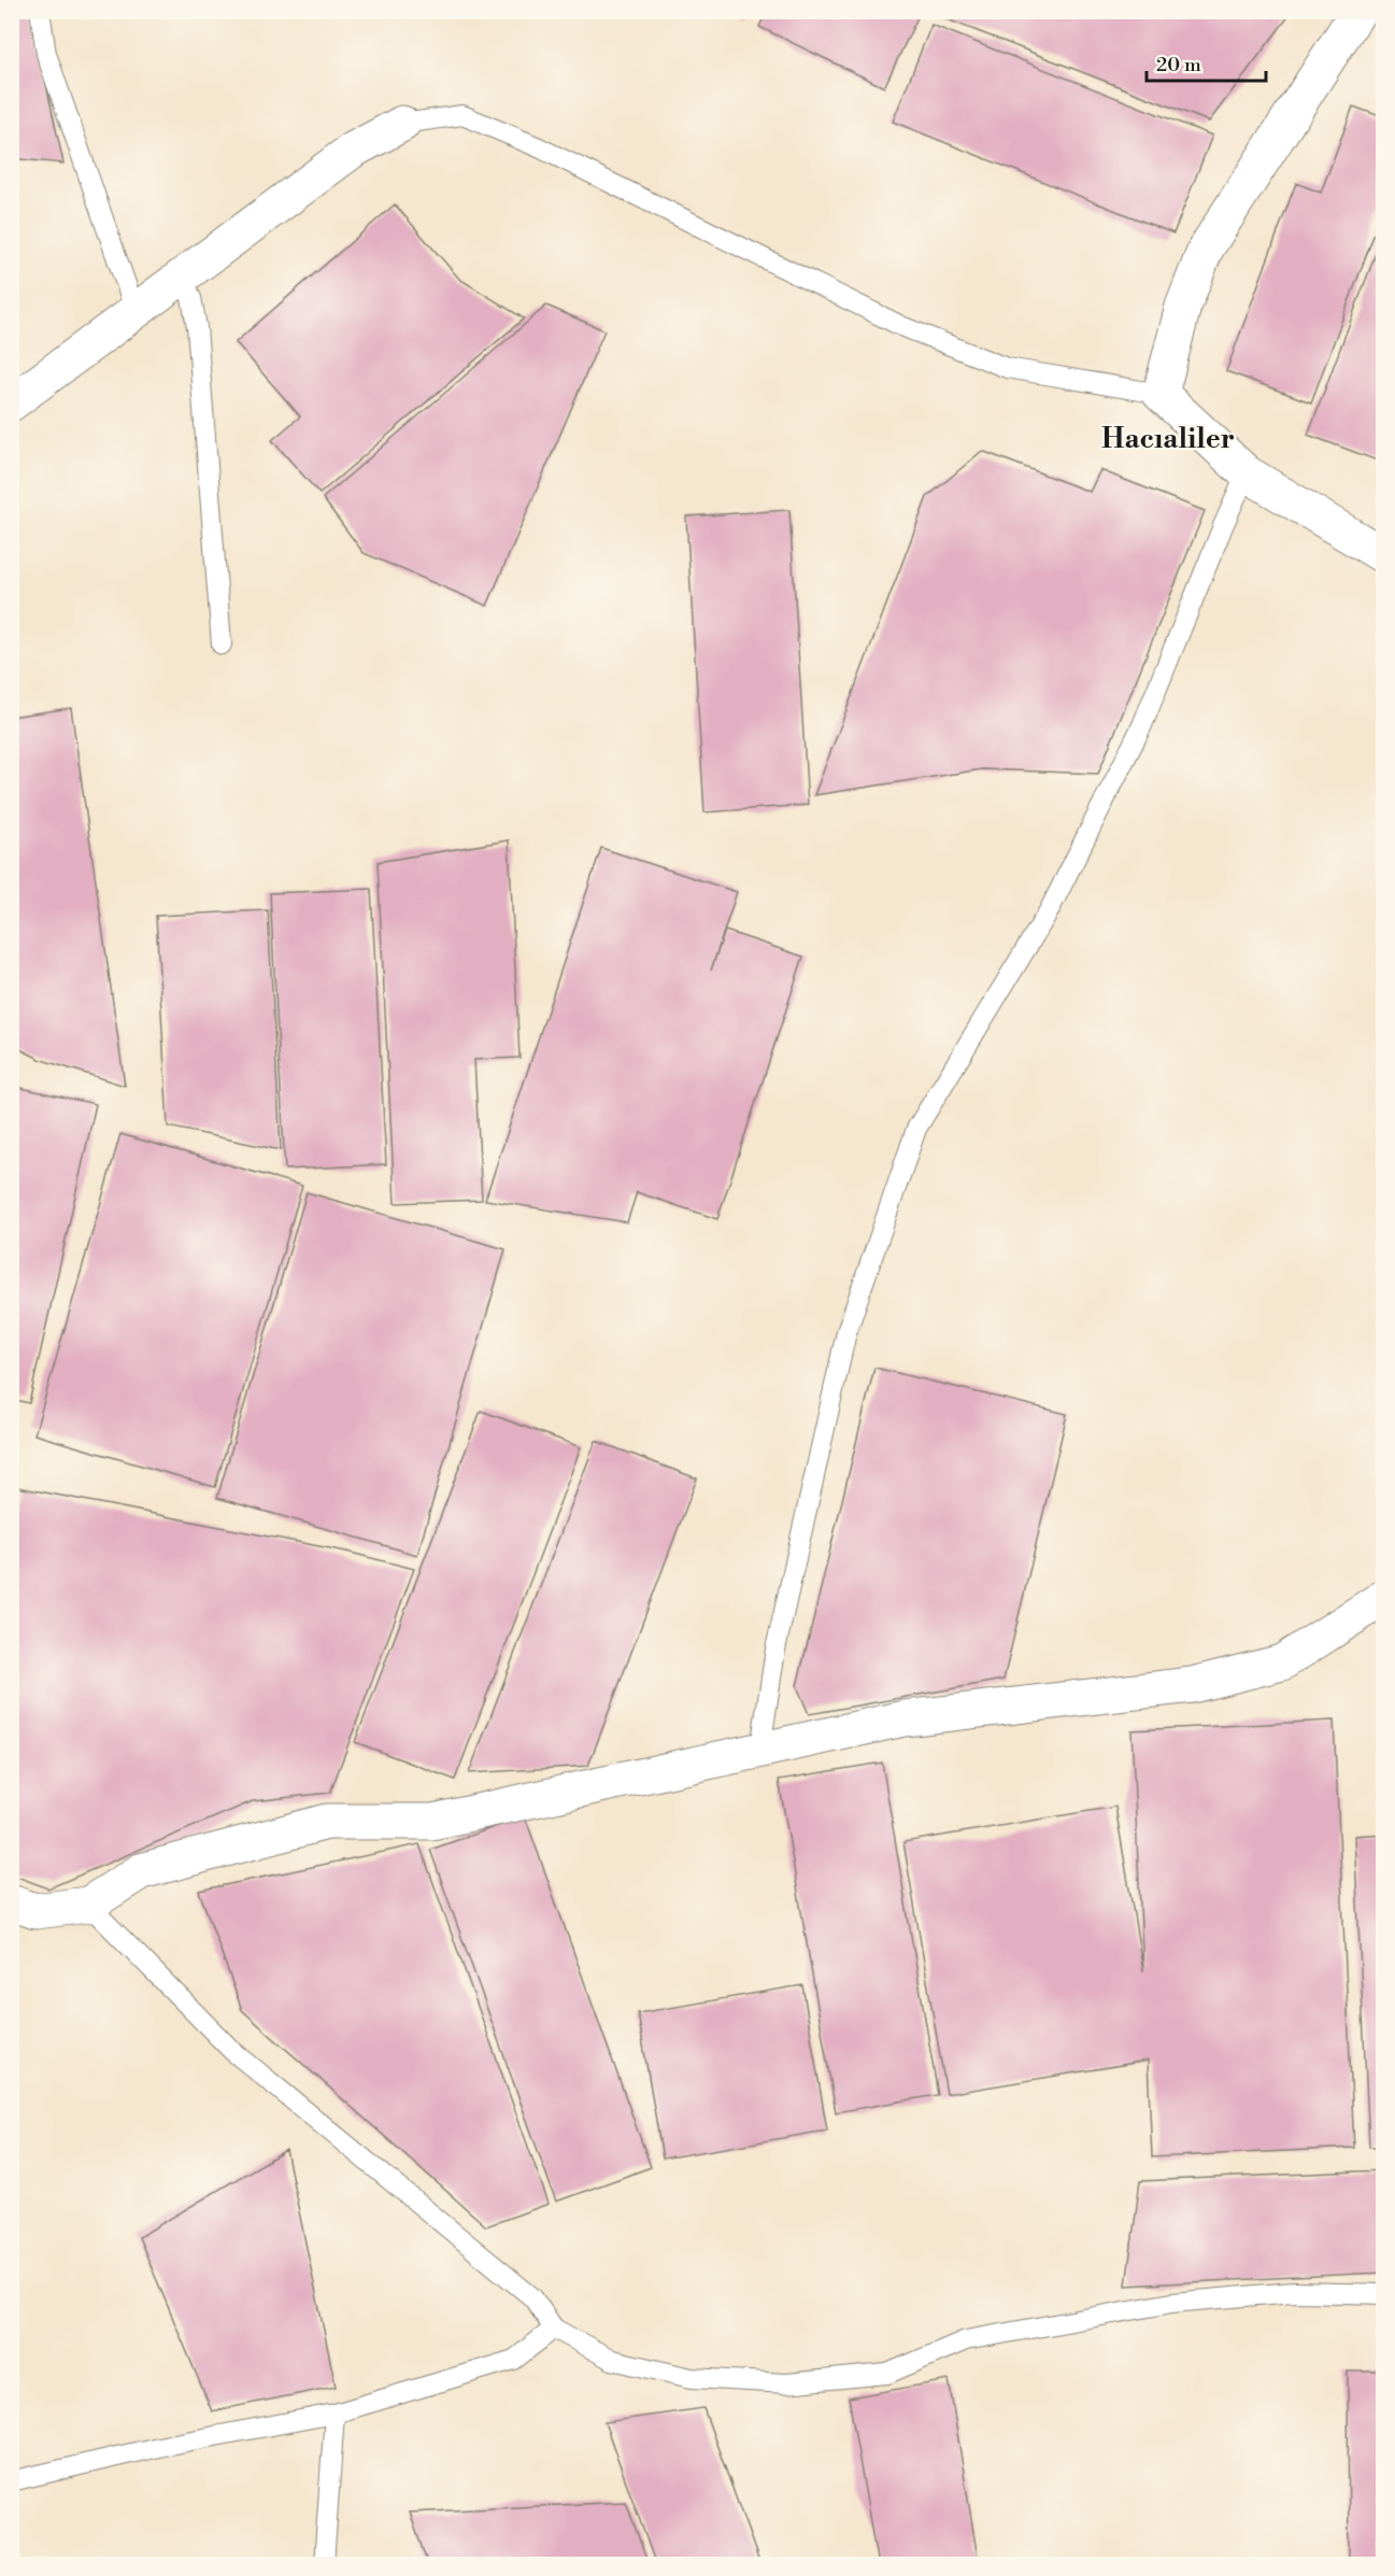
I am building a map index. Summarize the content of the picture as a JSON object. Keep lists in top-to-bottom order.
{
  "districts": ["Hacıaliler"],
  "scale_bar": "20 m"
}
